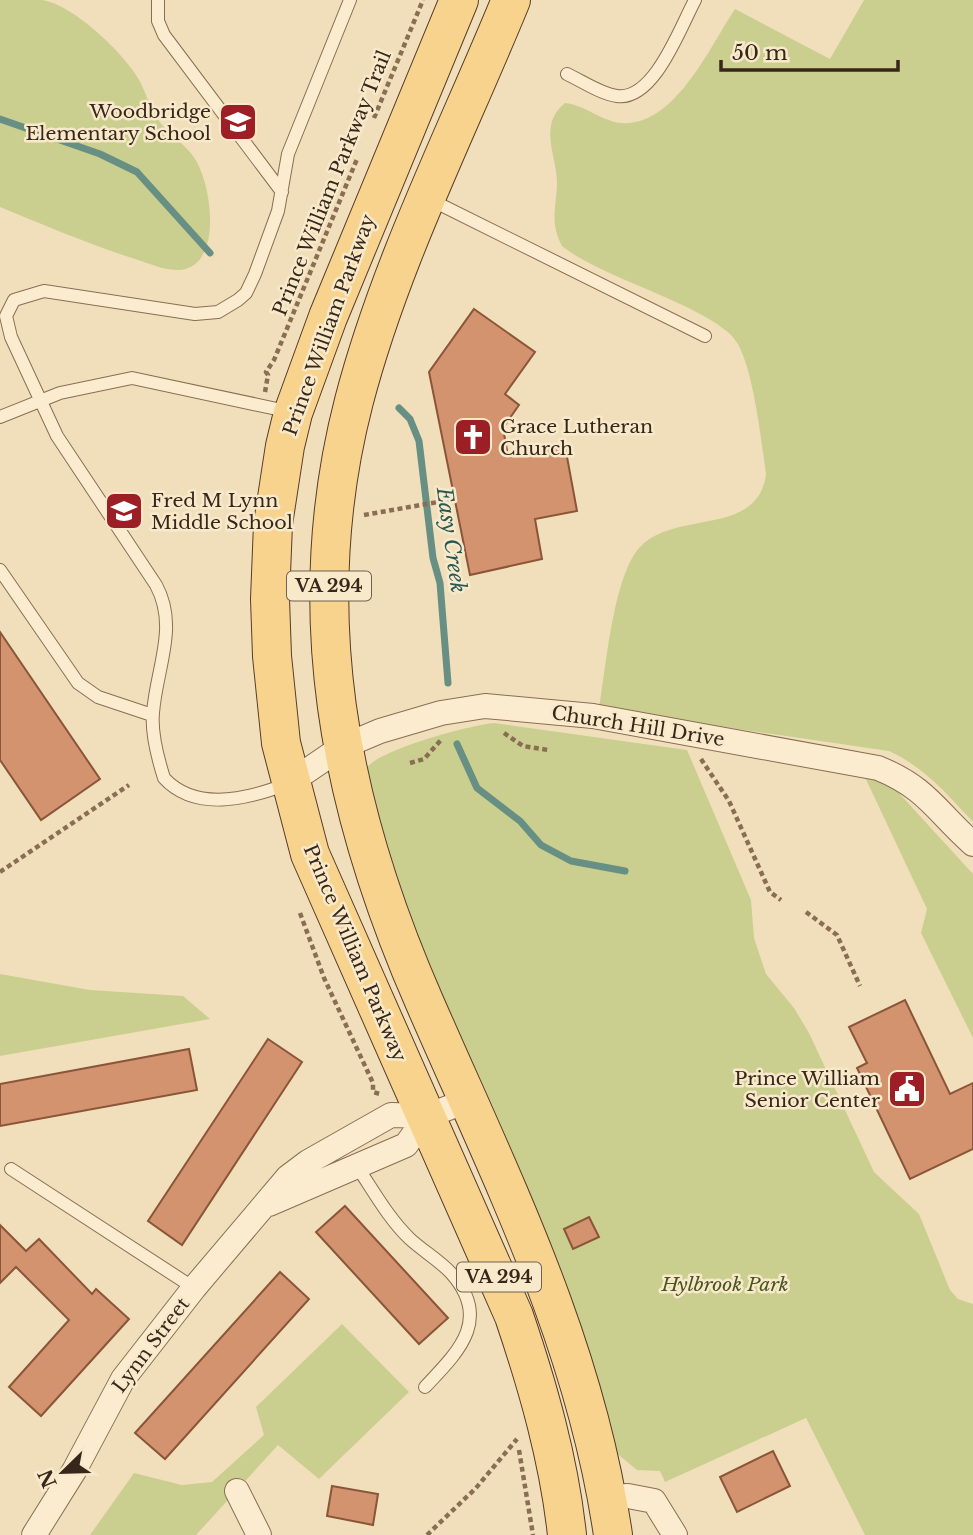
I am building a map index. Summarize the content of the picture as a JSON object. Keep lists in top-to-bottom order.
{
  "streets": {
    "main road": ["Prince William Parkway", "VA 294"],
    "street": ["Church Hill Drive", "Lynn Street"],
    "path": ["Prince William Parkway Trail"]
  },
  "crossings": [
    ["Prince William Parkway", "Church Hill Drive"],
    ["Prince William Parkway", "Lynn Street"],
    ["VA 294", "Church Hill Drive"],
    ["VA 294", "Lynn Street"]
  ],
  "water": ["Easy Creek"],
  "parks": ["Hylbrook Park"],
  "places": {
    "school or university": ["Woodbridge Elementary School", "Fred M Lynn Middle School"],
    "church": ["Grace Lutheran Church"],
    "public building": ["Prince William Senior Center"]
  },
  "scale_bar": "50 m",
  "north": "bottom left"
}
